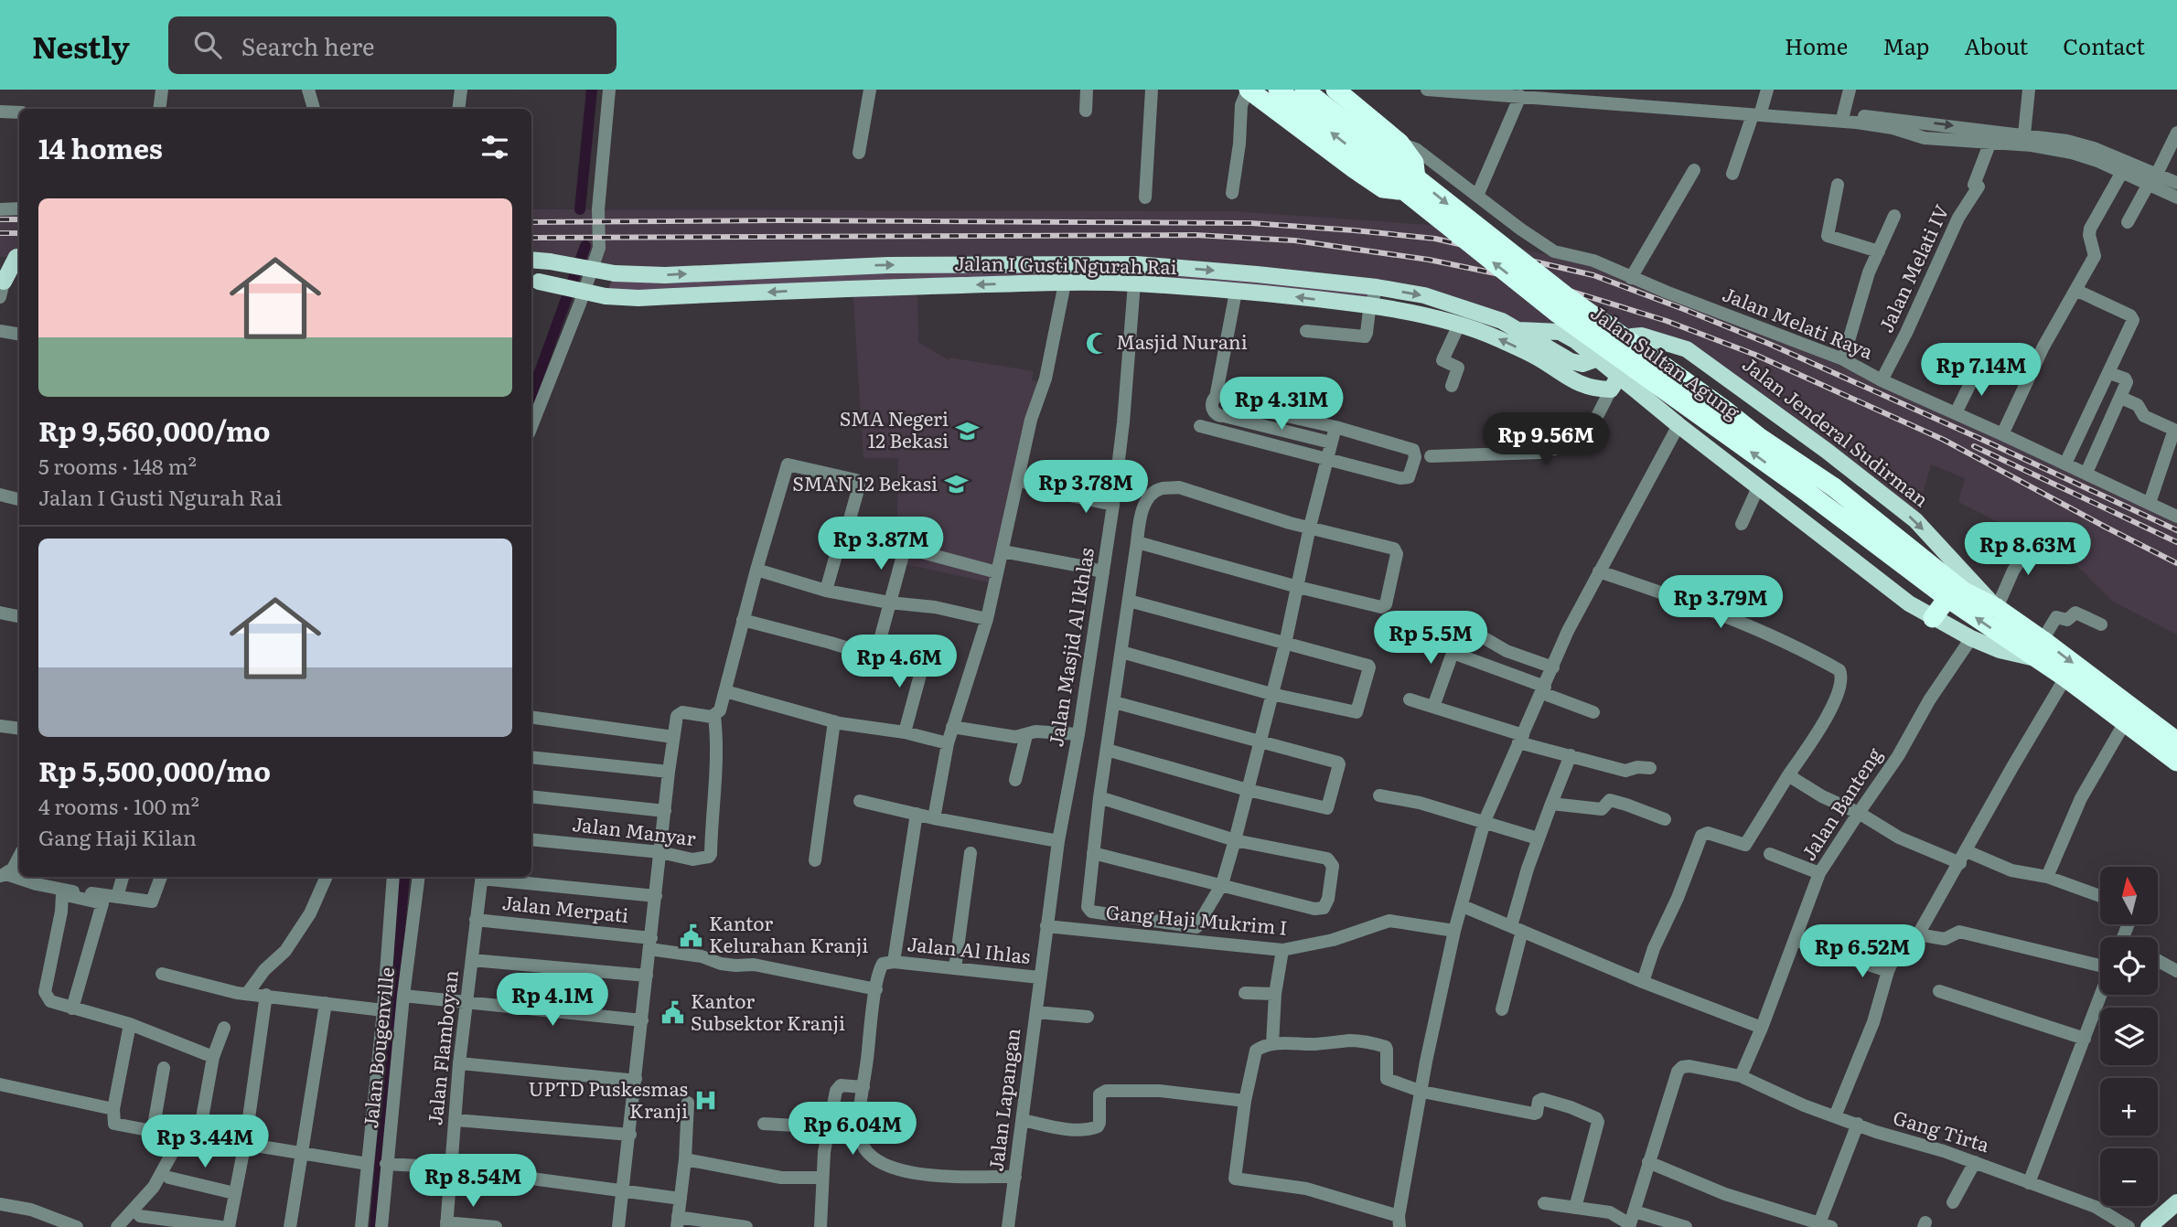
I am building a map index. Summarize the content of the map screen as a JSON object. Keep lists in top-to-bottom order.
{
  "streets": {
    "highway": ["Jalan Sultan Agung", "Jalan Jenderal Sudirman"],
    "main road": ["Jalan I Gusti Ngurah Rai"],
    "street": [
      "Jalan Melati IV",
      "Jalan Melati Raya",
      "Jalan Masjid Al Ikhlas",
      "Jalan Banteng",
      "Jalan Manyar",
      "Jalan Merpati",
      "Gang Haji Mukrim I",
      "Jalan Al Ihlas",
      "Jalan Bougenville",
      "Jalan Flamboyan",
      "Jalan Lapangan",
      "Gang Tirta"
    ]
  },
  "crossings": [
    ["Jalan I Gusti Ngurah Rai", "Jalan Masjid Al Ikhlas"],
    ["Jalan Melati IV", "Jalan Melati Raya"],
    ["Jalan Sultan Agung", "Jalan Jenderal Sudirman"],
    ["Jalan Masjid Al Ikhlas", "Gang Haji Mukrim I"],
    ["Jalan Masjid Al Ikhlas", "Jalan Al Ihlas"],
    ["Jalan Masjid Al Ikhlas", "Jalan Lapangan"],
    ["Jalan Banteng", "Gang Tirta"],
    ["Jalan Merpati", "Jalan Al Ihlas"],
    ["Jalan Merpati", "Jalan Flamboyan"],
    ["Jalan Al Ihlas", "Jalan Lapangan"]
  ],
  "places": {
    "mosque": ["Masjid Nurani"],
    "school or university": ["SMA Negeri 12 Bekasi", "SMAN 12 Bekasi"],
    "public building": ["Kantor Kelurahan Kranji", "Kantor Subsektor Kranji"],
    "hospital": ["UPTD Puskesmas Kranji"]
  },
  "north": "top",
  "page": {
    "header": "Nestly",
    "search": "Search here",
    "nav": [
      "Home",
      "Map",
      "About",
      "Contact"
    ],
    "heading": "14 homes",
    "list": [
      {
        "name": "Rp 9,560,000/mo",
        "note": "5 rooms · 148 m² · Jalan I Gusti Ngurah Rai"
      },
      {
        "name": "Rp 5,500,000/mo",
        "note": "4 rooms · 100 m² · Gang Haji Kilan"
      }
    ],
    "price": [
      "Rp 7.14M",
      "Rp 4.31M",
      "Rp 9.56M",
      "Rp 3.78M",
      "Rp 3.87M",
      "Rp 8.63M",
      "Rp 3.79M",
      "Rp 5.5M",
      "Rp 4.6M",
      "Rp 6.52M",
      "Rp 4.1M",
      "Rp 6.04M",
      "Rp 3.44M",
      "Rp 8.54M"
    ],
    "map_buttons": ["+", "−"]
  }
}
